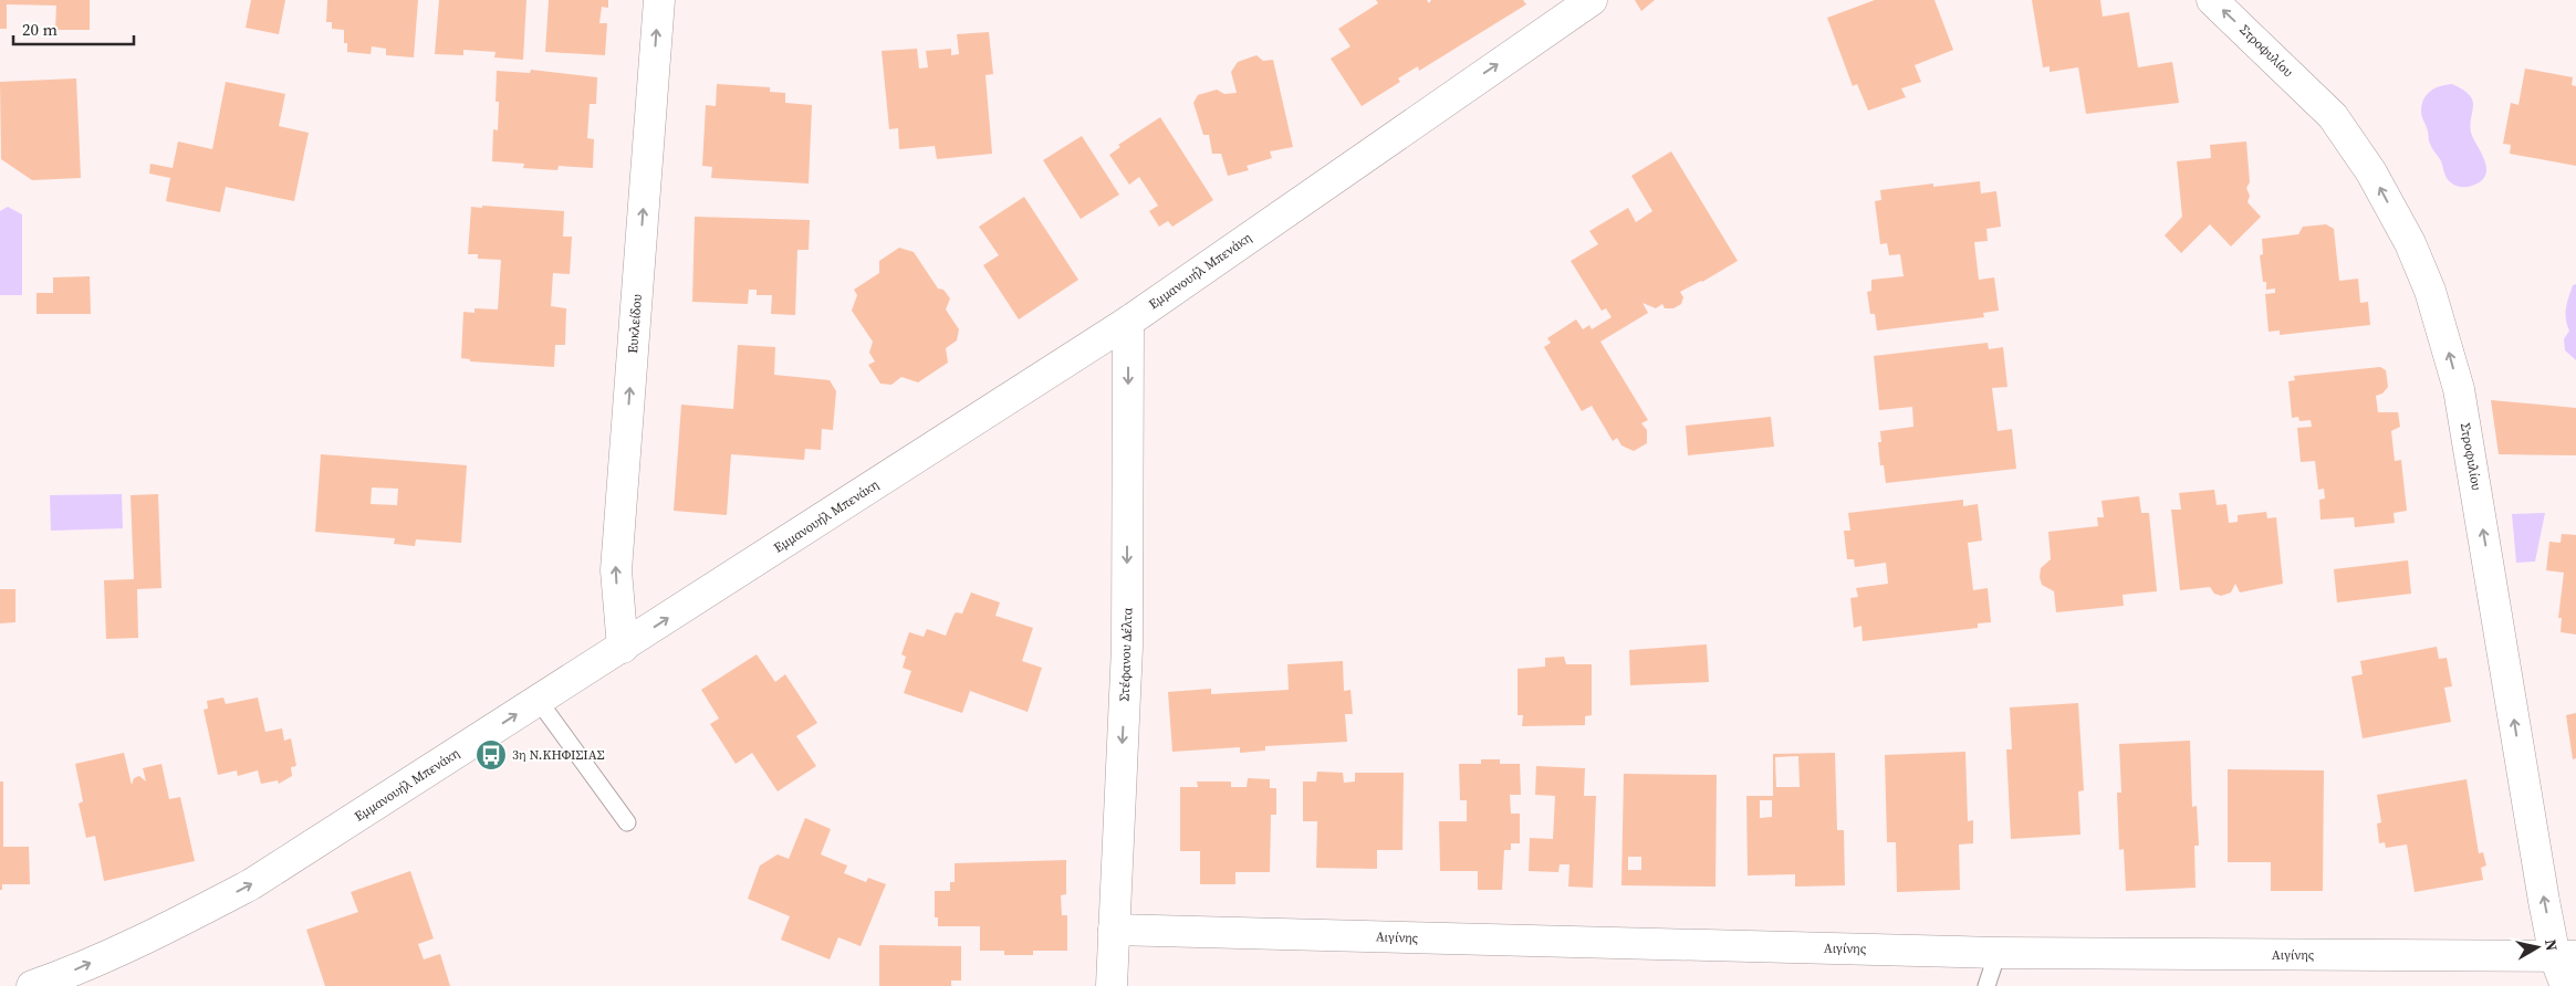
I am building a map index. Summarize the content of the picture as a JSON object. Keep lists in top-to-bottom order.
{
  "streets": {
    "street": [
      "Στροφυλίου",
      "Εμμανουήλ Μπενάκη",
      "Ευκλείδου",
      "Στέφανου Δέλτα",
      "Αιγίνης"
    ]
  },
  "crossings": [
    ["Στροφυλίου", "Αιγίνης"],
    ["Εμμανουήλ Μπενάκη", "Ευκλείδου"],
    ["Εμμανουήλ Μπενάκη", "Στέφανου Δέλτα"],
    ["Στέφανου Δέλτα", "Αιγίνης"]
  ],
  "one_way": [
    "Στροφυλίου",
    "Εμμανουήλ Μπενάκη",
    "Ευκλείδου",
    "Στέφανου Δέλτα"
  ],
  "places": {
    "bus stop": ["3η Ν.ΚΗΦΙΣΙΑΣ"]
  },
  "scale_bar": "20 m",
  "north": "right"
}
